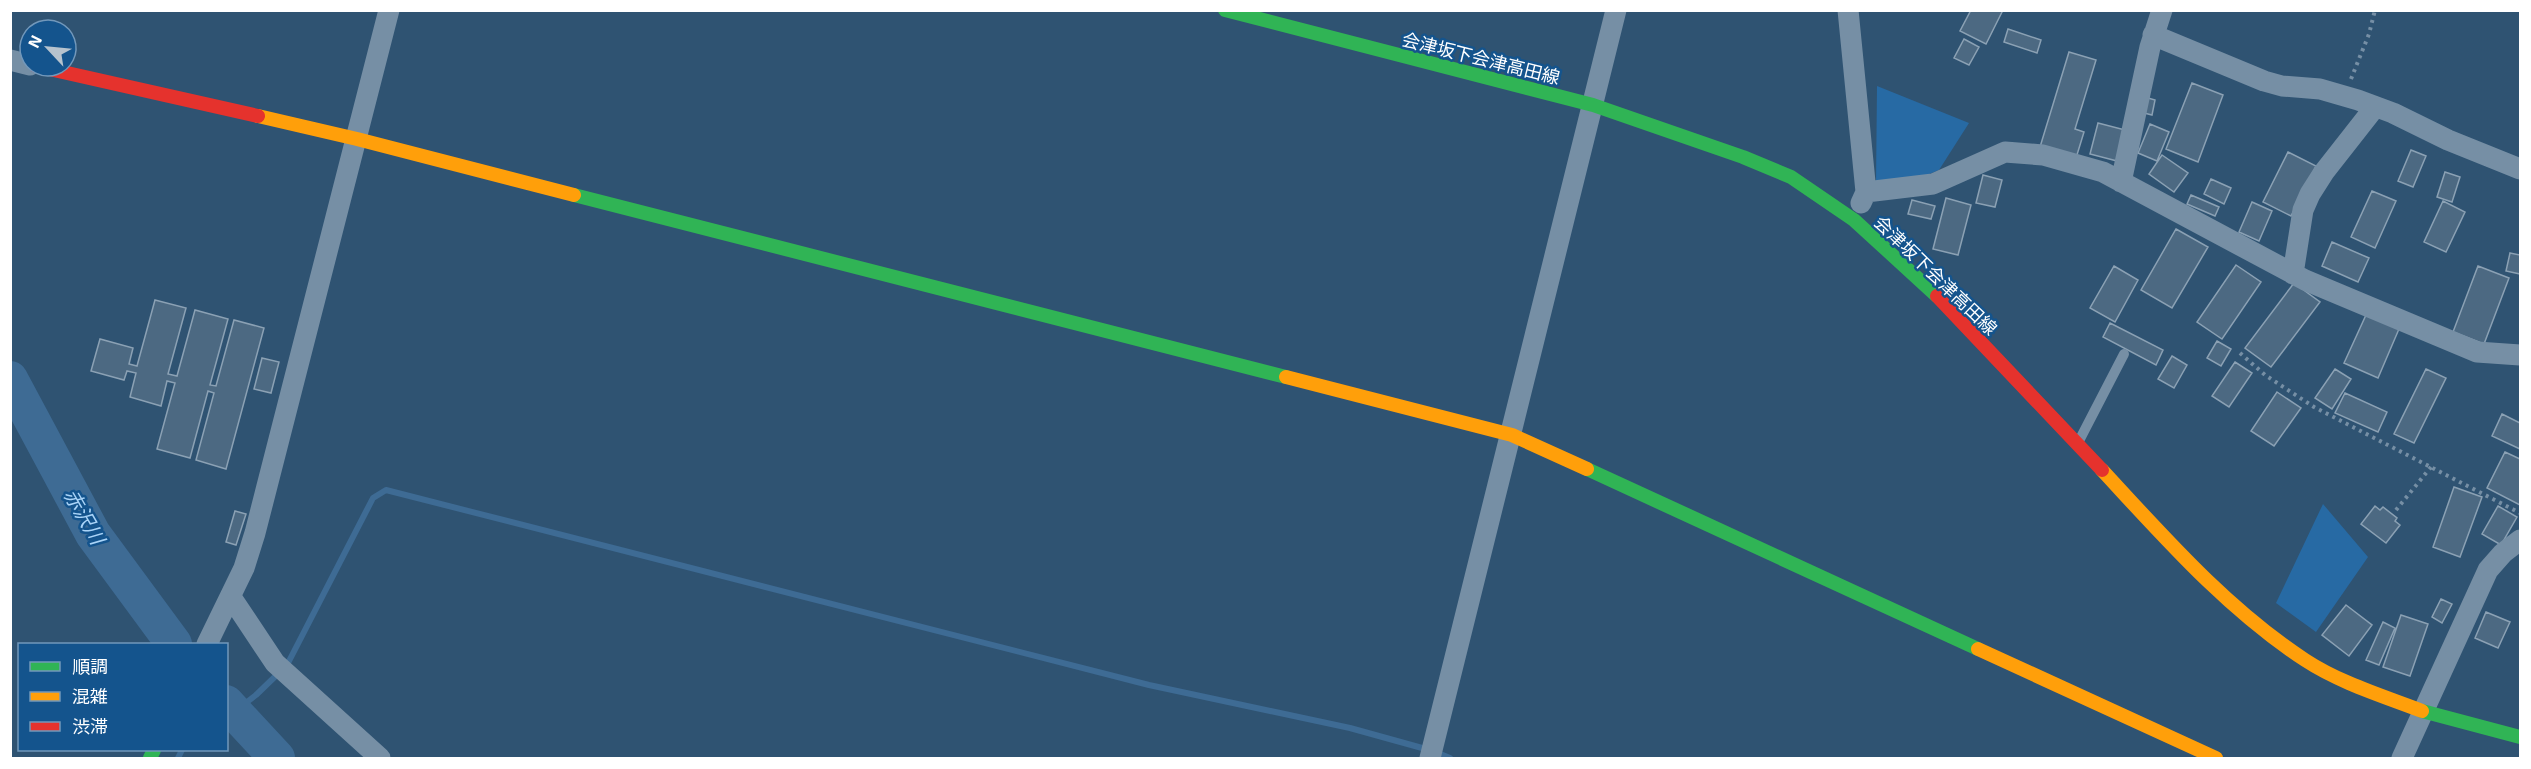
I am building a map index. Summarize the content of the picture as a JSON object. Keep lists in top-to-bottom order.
{
  "streets": {
    "street": ["会津坂下会津高田線"]
  },
  "water": ["赤沢川"],
  "legend": ["順調", "混雑", "渋滞"],
  "north": "top left"
}
